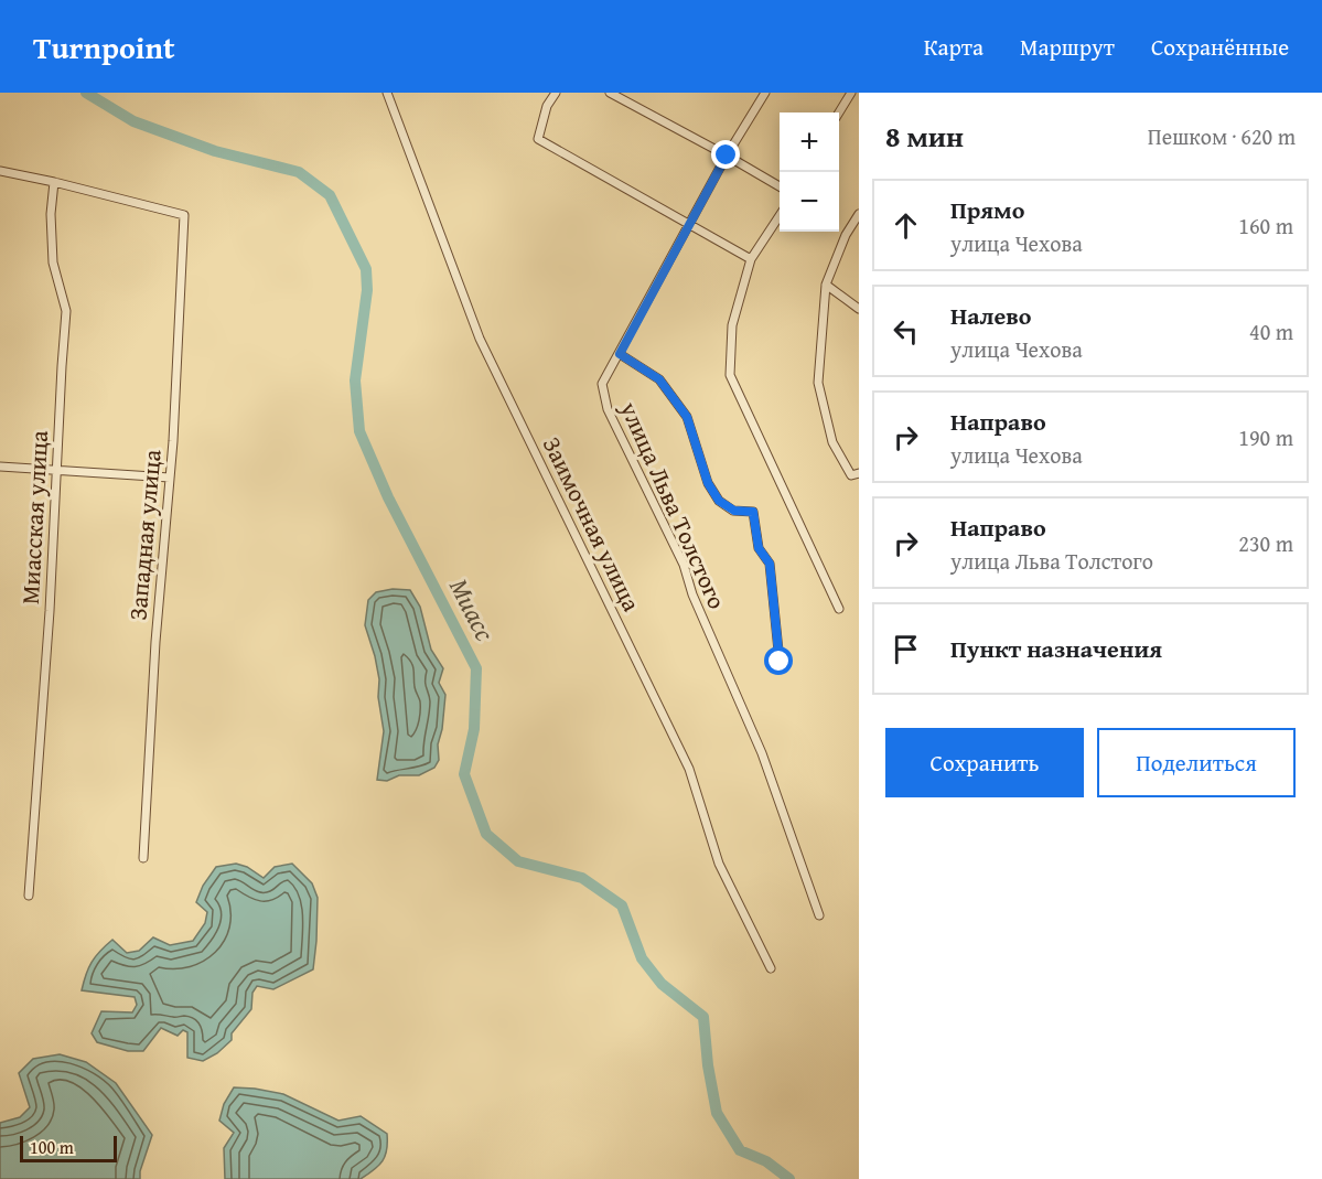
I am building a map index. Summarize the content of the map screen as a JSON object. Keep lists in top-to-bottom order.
{
  "streets": {
    "street": [
      "улица Льва Толстого",
      "Миасская улица",
      "Заимочная улица",
      "Западная улица"
    ]
  },
  "crossings": [
    ["Миасская улица", "Западная улица"]
  ],
  "water": ["Миасс"],
  "scale_bar": "100 m",
  "page": {
    "header": "Turnpoint",
    "nav": ["Карта", "Маршрут", "Сохранённые"],
    "heading": ["8 мин", "Пешком · 620 m"],
    "map_buttons": ["+", "−"],
    "list": [
      ["Прямо", "улица Чехова", "160 m"],
      ["Налево", "улица Чехова", "40 m"],
      ["Направо", "улица Чехова", "190 m"],
      ["Направо", "улица Льва Толстого", "230 m"],
      "Пункт назначения"
    ],
    "buttons": ["Сохранить", "Поделиться"],
    "scale": "100 m"
  }
}
